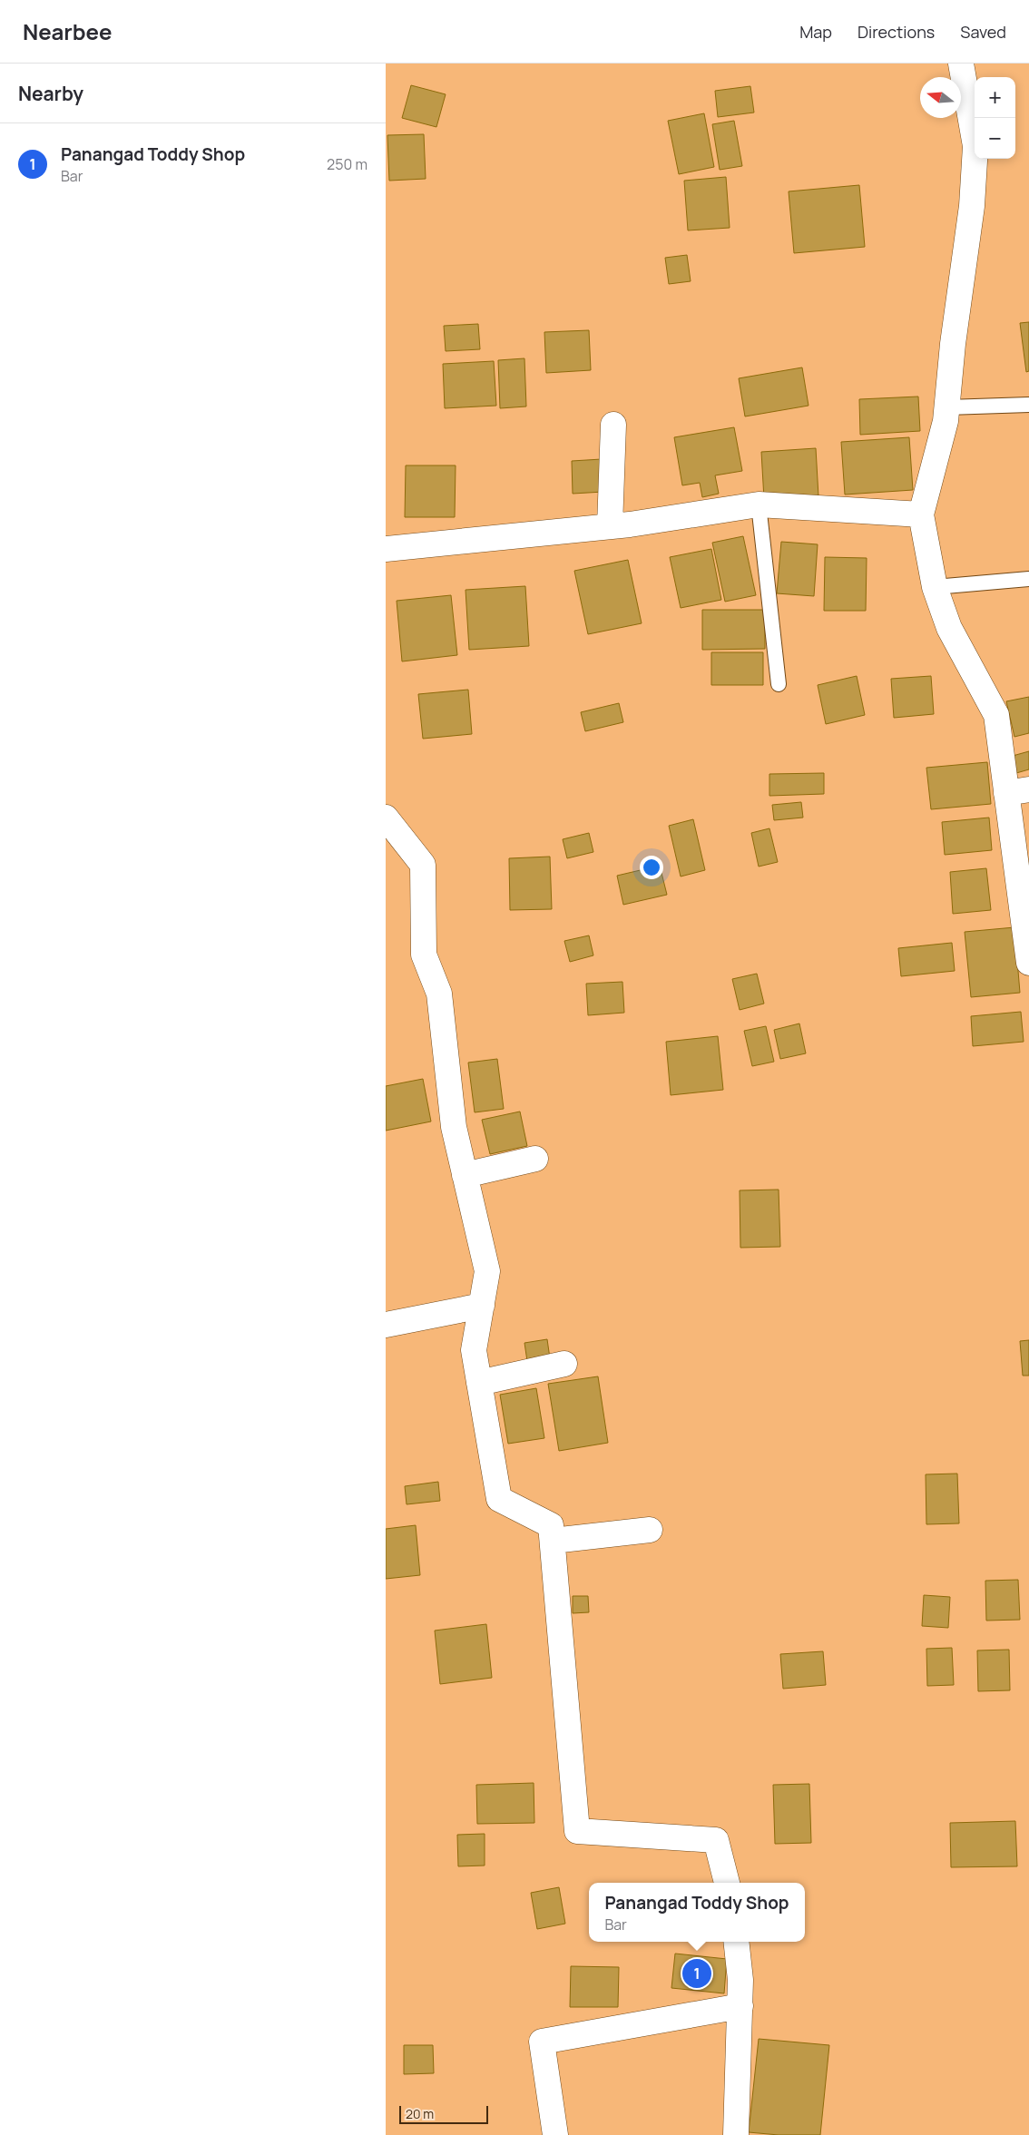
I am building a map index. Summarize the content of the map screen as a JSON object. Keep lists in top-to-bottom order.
{
  "scale_bar": "20 m",
  "north": "left",
  "page": {
    "header": "Nearbee",
    "nav": ["Map", "Directions", "Saved"],
    "heading": "Nearby",
    "map_buttons": ["+", "−"],
    "list": [
      {
        "mark": "1",
        "name": "Panangad Toddy Shop",
        "note": "Bar",
        "value": "250 m"
      }
    ],
    "popup": ["Panangad Toddy Shop", "Bar"],
    "pins": "1",
    "scale": "20 m"
  }
}
